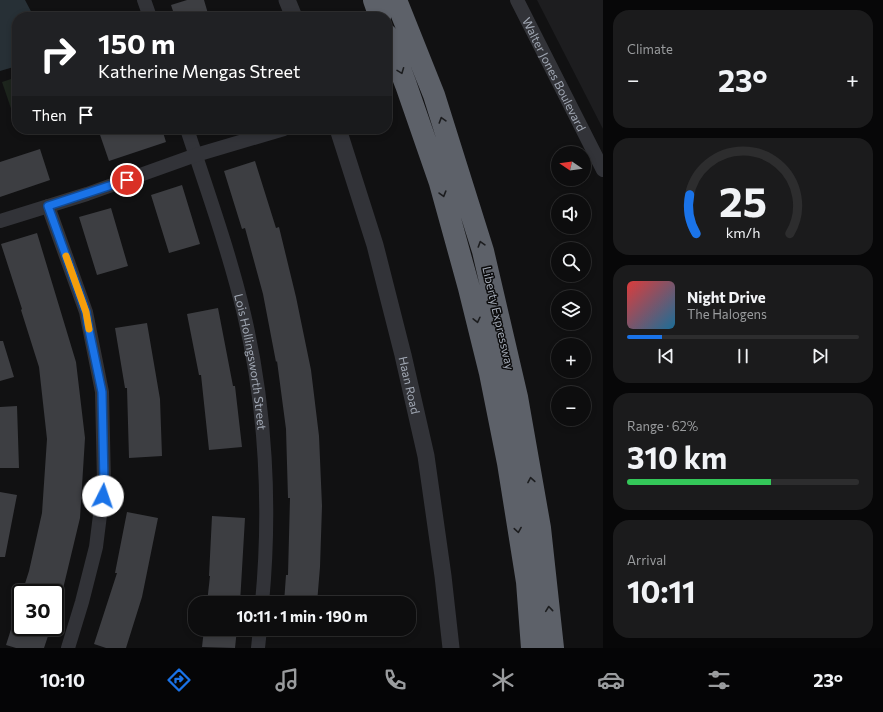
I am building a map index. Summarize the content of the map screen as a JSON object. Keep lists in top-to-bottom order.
{
  "streets": {
    "highway": ["Liberty Expressway"],
    "street": ["Walter Jones Boulevard", "Lois Hollingsworth Street", "Haan Road"]
  },
  "north": "left",
  "page": {
    "tile": [
      "Climate",
      ["Range · 62%", "310 km"],
      ["Arrival", "10:11"]
    ],
    "turn": ["150 m", "Katherine Mengas Street"],
    "heat": ["−", "23°", "+"],
    "then": "Then",
    "map_buttons": ["+", "−"],
    "song": ["Night Drive", "The Halogens"],
    "limit": "30",
    "trip": "10:11 · 1 min · 190 m",
    "tabs": ["10:10", "23°"],
    "gauge": ["25", "km/h"]
  }
}
